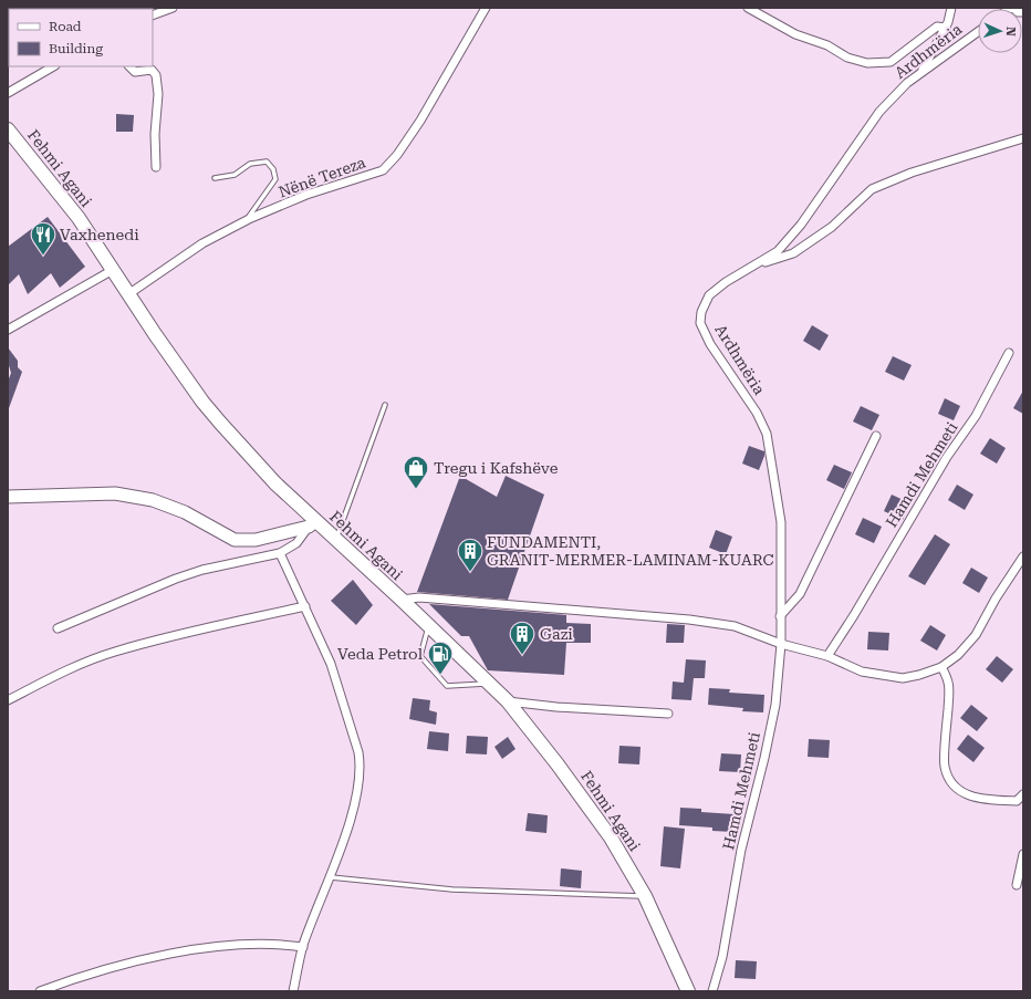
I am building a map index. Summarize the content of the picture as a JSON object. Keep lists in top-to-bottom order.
{
  "streets": {
    "main road": ["Fehmi Agani"],
    "street": ["Ardhmëria", "Nënë Tereza", "Hamdi Mehmeti"]
  },
  "crossings": [
    ["Ardhmëria", "Hamdi Mehmeti"],
    ["Fehmi Agani", "Nënë Tereza"]
  ],
  "places": {
    "restaurant": ["Vaxhenedi"],
    "shop": ["Tregu i Kafshëve"],
    "building": ["FUNDAMENTI, GRANIT-MERMER-LAMINAM-KUARC", "Gazi"],
    "fuel station": ["Veda Petrol"]
  },
  "legend": ["Road", "Building"],
  "north": "right"
}
